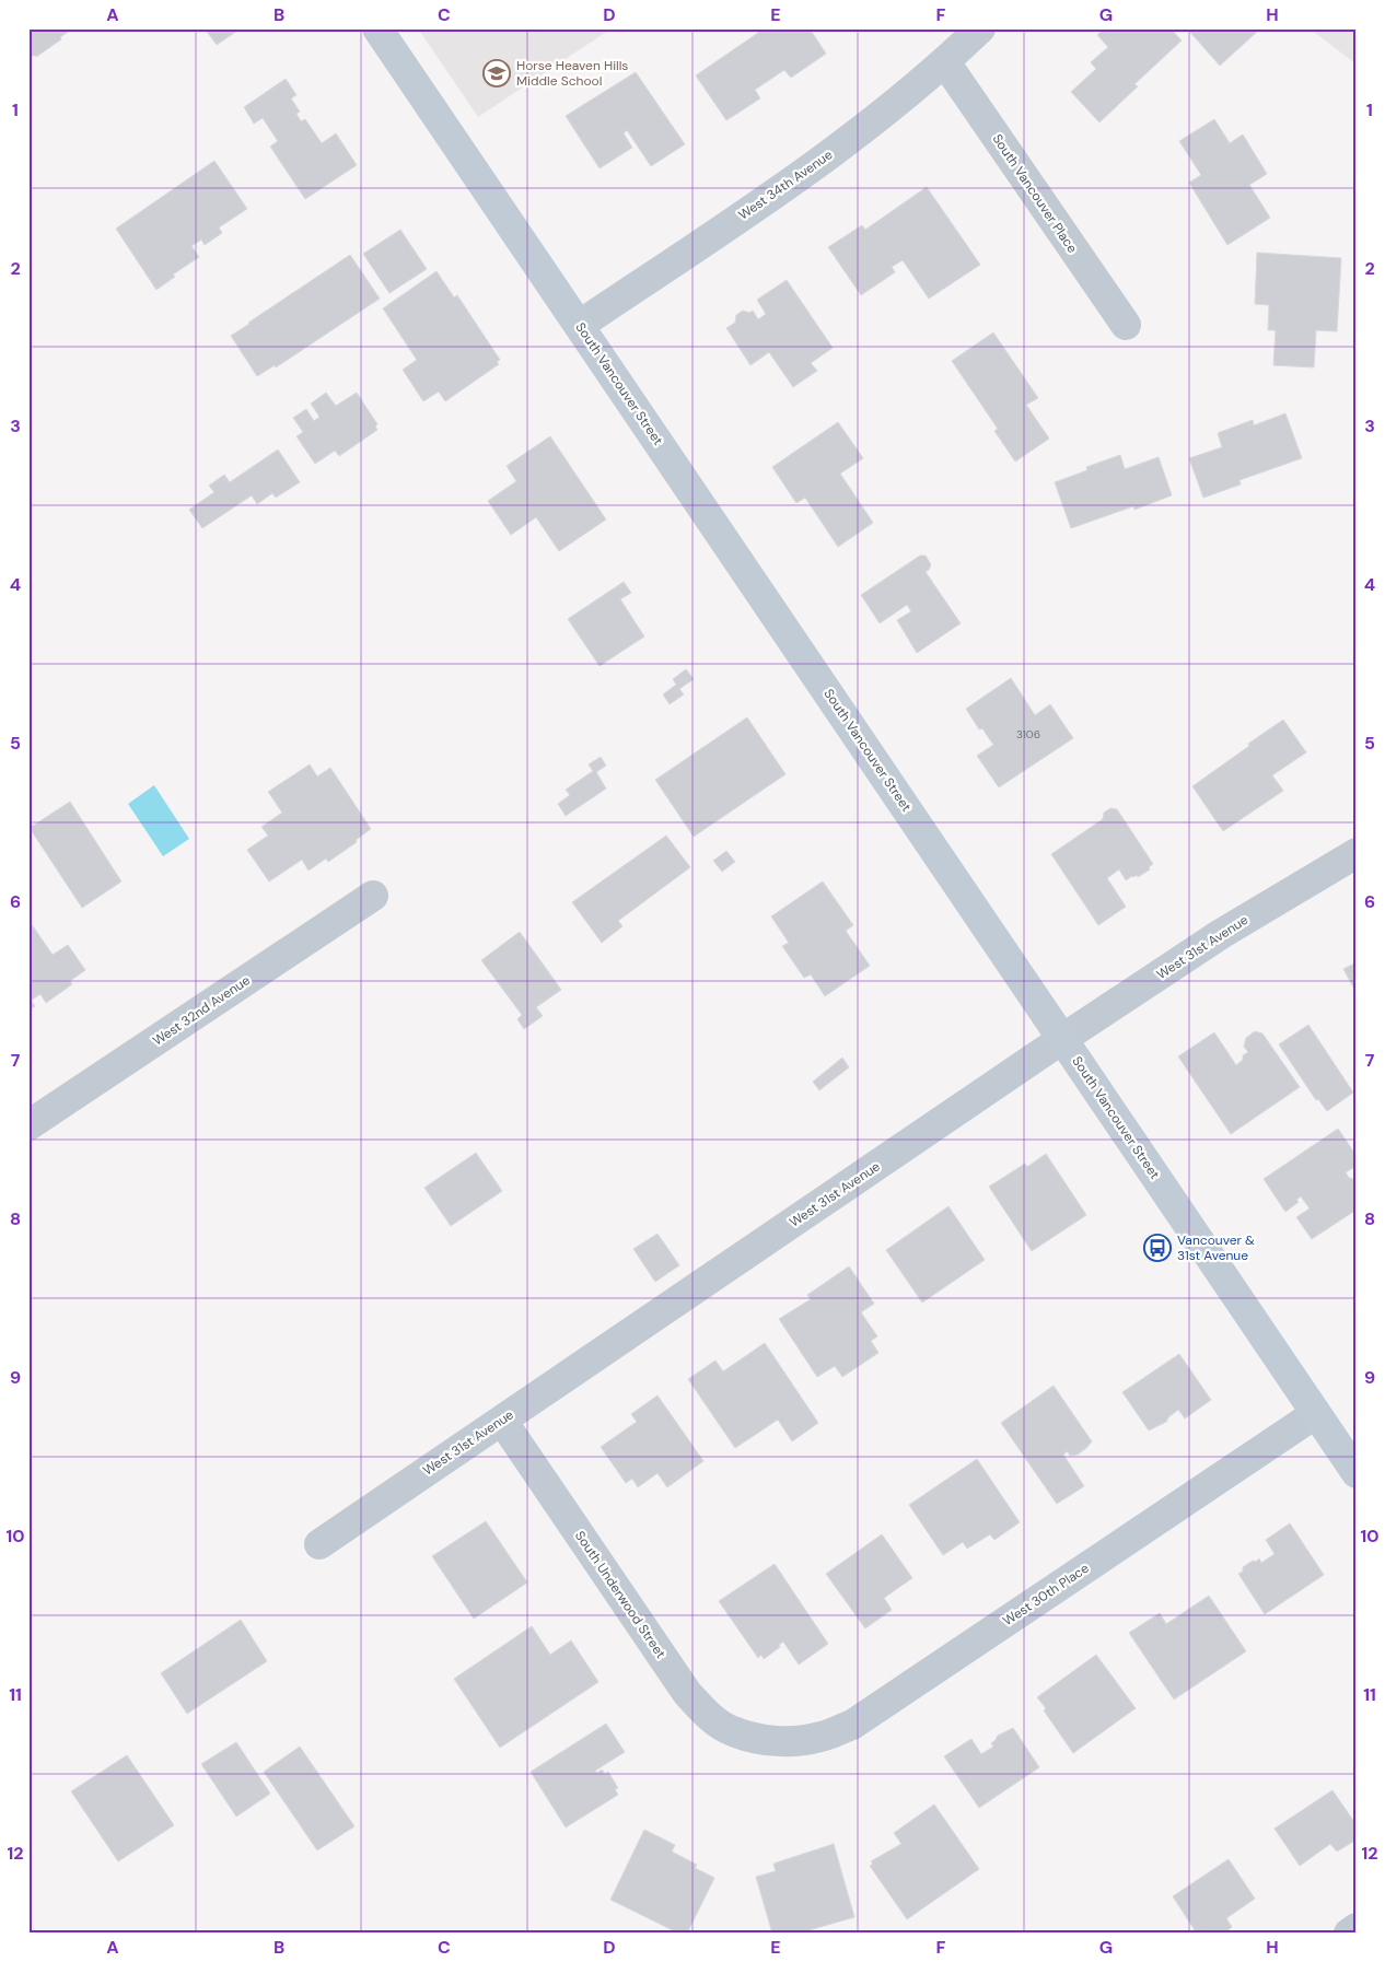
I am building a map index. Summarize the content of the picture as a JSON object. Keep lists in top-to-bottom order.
{
  "streets": {
    "street": [
      "West 34th Avenue",
      "South Vancouver Place",
      "South Vancouver Street",
      "West 31st Avenue",
      "West 32nd Avenue",
      "South Underwood Street",
      "West 30th Place"
    ]
  },
  "crossings": [
    ["West 34th Avenue", "South Vancouver Place"],
    ["West 34th Avenue", "South Vancouver Street"],
    ["South Vancouver Street", "West 31st Avenue"],
    ["South Vancouver Street", "West 30th Place"],
    ["West 31st Avenue", "South Underwood Street"],
    ["South Underwood Street", "West 30th Place"]
  ],
  "places": {
    "school or university": ["Horse Heaven Hills Middle School"],
    "bus stop": ["Vancouver & 31st Avenue"]
  },
  "house_numbers": ["3106"],
  "grid": {
    "columns": [
      "A",
      "B",
      "C",
      "D",
      "E",
      "F",
      "G",
      "H"
    ],
    "rows": [
      "1",
      "2",
      "3",
      "4",
      "5",
      "6",
      "7",
      "8",
      "9",
      "10",
      "11",
      "12"
    ]
  }
}
